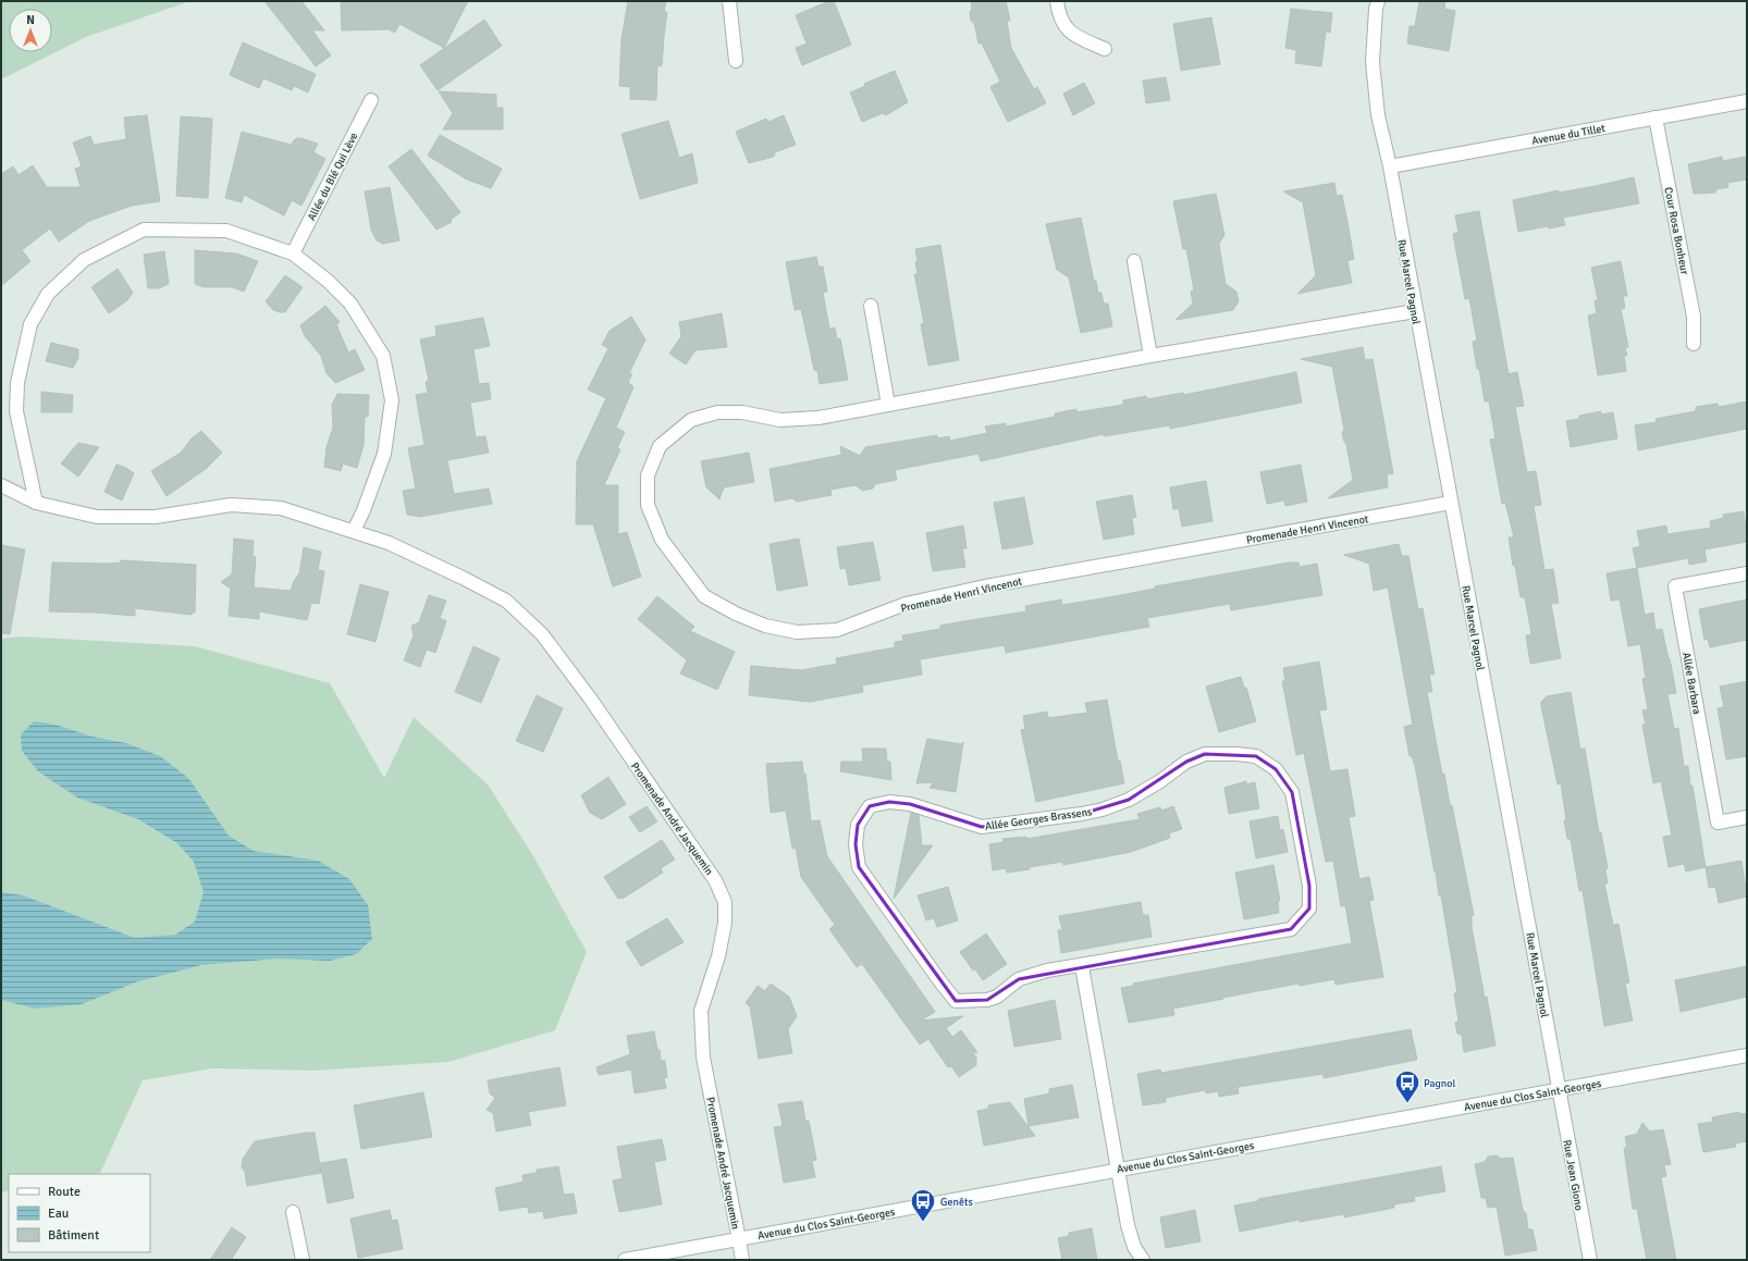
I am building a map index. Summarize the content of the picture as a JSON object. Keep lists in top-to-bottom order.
{
  "streets": {
    "street": [
      "Avenue du Tillet",
      "Allée du Blé Qui Lève",
      "Cour Rosa Bonheur",
      "Rue Marcel Pagnol",
      "Promenade Henri Vincenot",
      "Allée Barbara",
      "Promenade André Jacquemin",
      "Allée Georges Brassens",
      "Avenue du Clos Saint-Georges",
      "Rue Jean Giono"
    ]
  },
  "crossings": [
    ["Avenue du Tillet", "Cour Rosa Bonheur"],
    ["Avenue du Tillet", "Rue Marcel Pagnol"],
    ["Rue Marcel Pagnol", "Promenade Henri Vincenot"],
    ["Rue Marcel Pagnol", "Avenue du Clos Saint-Georges"],
    ["Rue Marcel Pagnol", "Rue Jean Giono"],
    ["Promenade André Jacquemin", "Avenue du Clos Saint-Georges"],
    ["Avenue du Clos Saint-Georges", "Rue Jean Giono"]
  ],
  "places": {
    "bus stop": ["Pagnol", "Genêts"]
  },
  "legend": ["Route", "Eau", "Bâtiment"],
  "north": "top"
}
